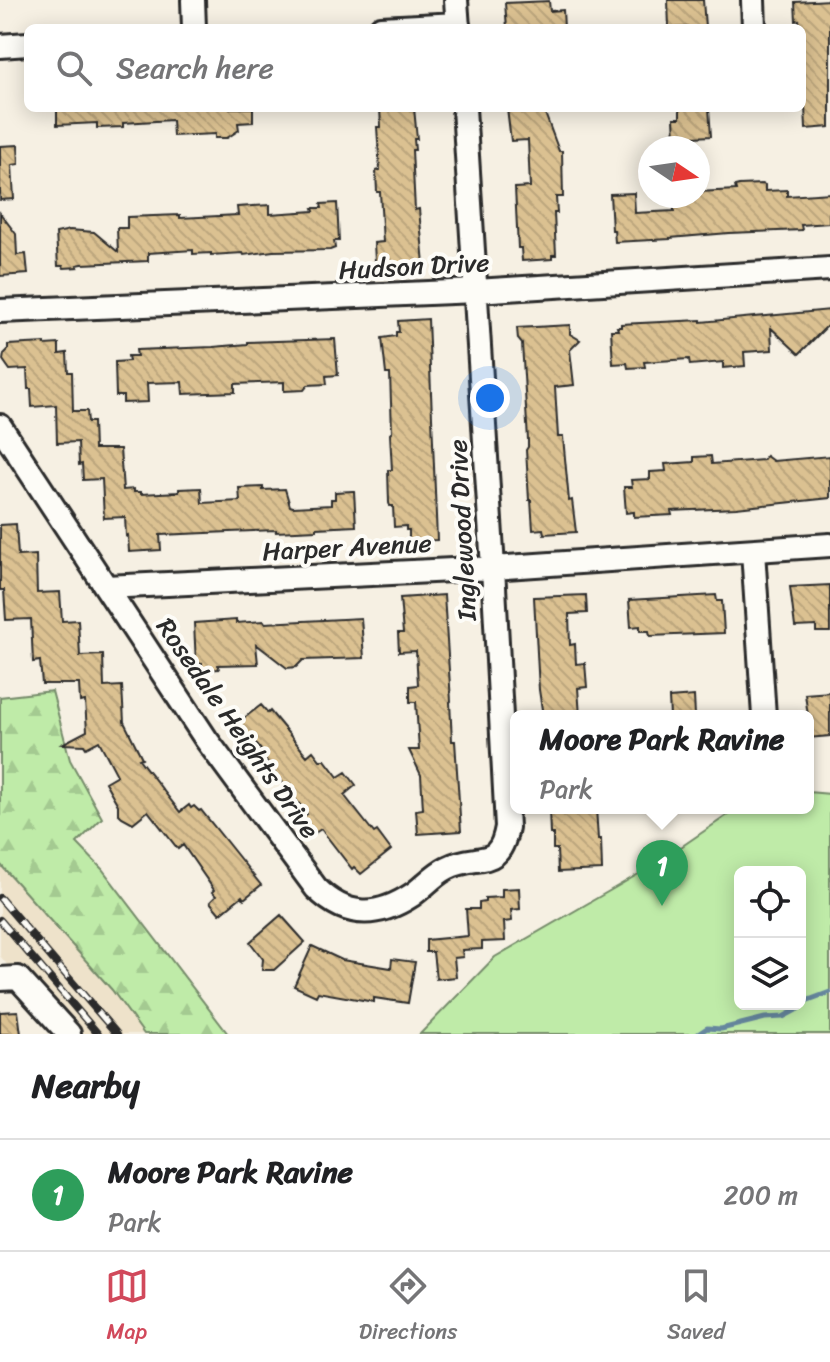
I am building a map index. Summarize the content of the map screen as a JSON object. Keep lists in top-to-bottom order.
{
  "streets": {
    "street": [
      "Hudson Drive",
      "Inglewood Drive",
      "Harper Avenue",
      "Rosedale Heights Drive"
    ]
  },
  "crossings": [
    ["Hudson Drive", "Inglewood Drive"],
    ["Inglewood Drive", "Harper Avenue"],
    ["Inglewood Drive", "Rosedale Heights Drive"],
    ["Harper Avenue", "Rosedale Heights Drive"]
  ],
  "north": "right",
  "page": {
    "search": "Search here",
    "popup": ["Moore Park Ravine", "Park"],
    "pins": "1",
    "heading": "Nearby",
    "list": [
      {
        "mark": "1",
        "name": "Moore Park Ravine",
        "note": "Park",
        "value": "200 m"
      }
    ],
    "nav": ["Map", "Directions", "Saved"]
  }
}
